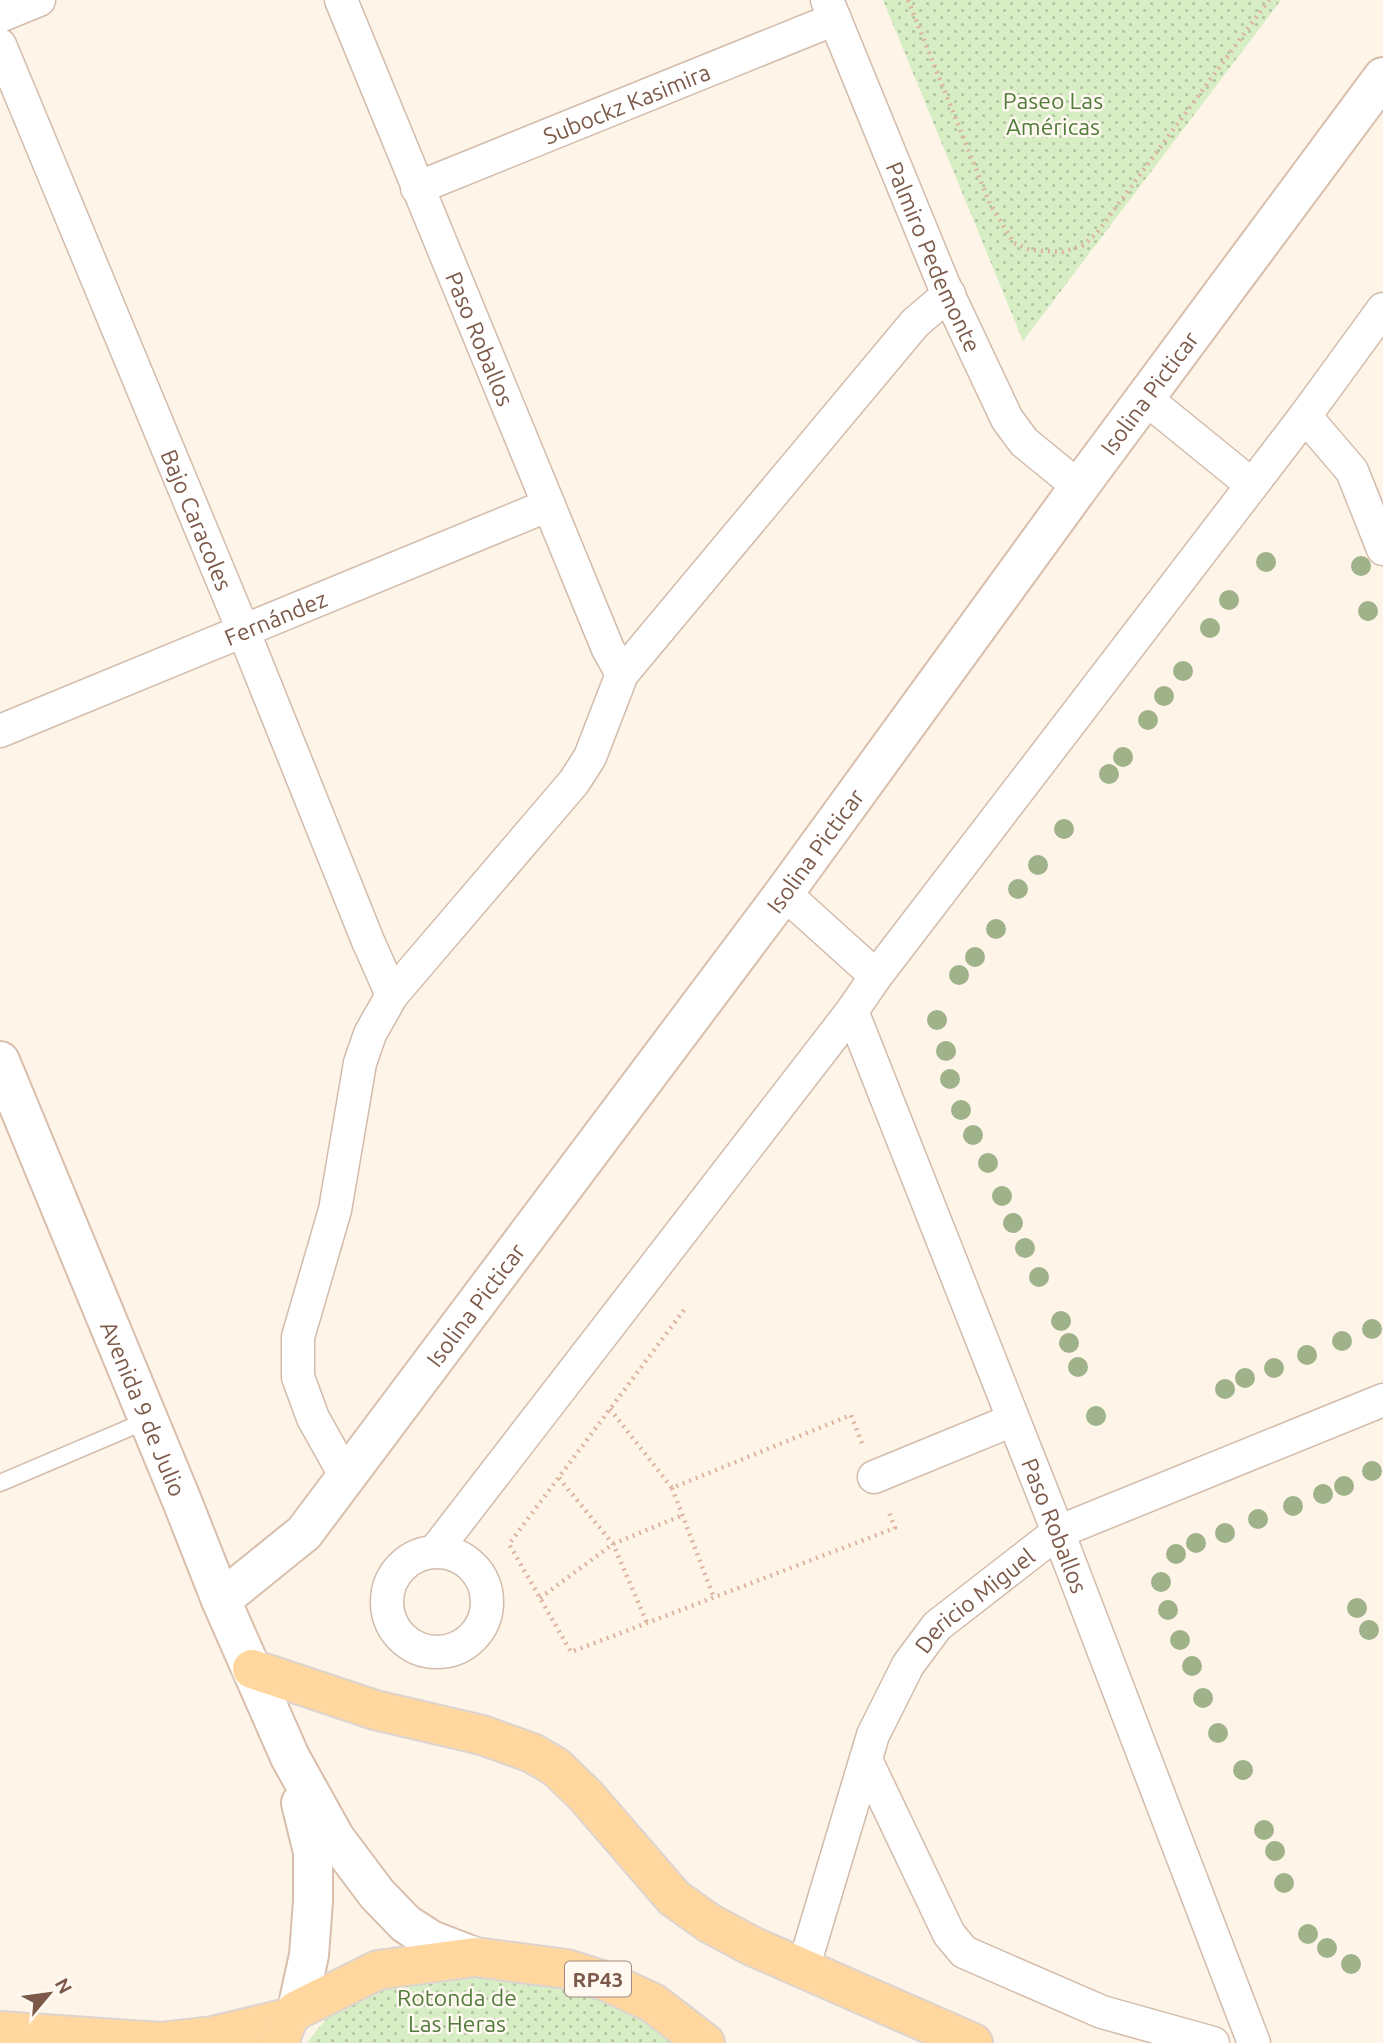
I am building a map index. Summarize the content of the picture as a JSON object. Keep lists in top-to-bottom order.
{
  "streets": {
    "main road": ["Isolina Picticar", "Avenida 9 de Julio", "RP43"],
    "street": [
      "Subockz Kasimira",
      "Palmiro Pedemonte",
      "Paso Roballos",
      "Bajo Caracoles",
      "Fernández",
      "Dericio Miguel"
    ]
  },
  "crossings": [
    ["Subockz Kasimira", "Palmiro Pedemonte"],
    ["Subockz Kasimira", "Paso Roballos"],
    ["Palmiro Pedemonte", "Isolina Picticar"],
    ["Paso Roballos", "Fernández"],
    ["Paso Roballos", "Dericio Miguel"],
    ["Isolina Picticar", "Avenida 9 de Julio"],
    ["Bajo Caracoles", "Fernández"]
  ],
  "parks": ["Paseo Las Américas", "Rotonda de Las Heras"],
  "north": "top right"
}
